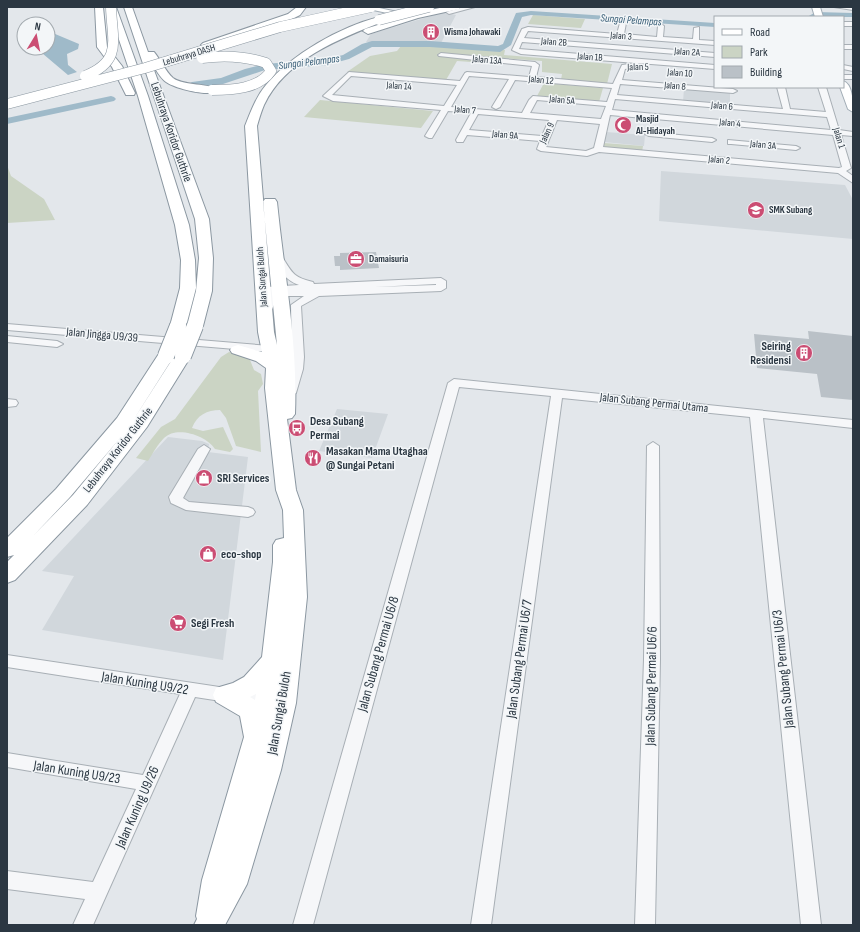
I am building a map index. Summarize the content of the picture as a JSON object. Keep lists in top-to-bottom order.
{
  "streets": {
    "highway": ["Lebuhraya DASH", "Lebuhraya Koridor Guthrie", "Jalan Sungai Buloh"],
    "street": [
      "Jalan 3",
      "Jalan 2B",
      "Jalan 2A",
      "Jalan 1B",
      "Jalan 13A",
      "Jalan 5",
      "Jalan 12",
      "Jalan 8",
      "Jalan 5A",
      "Jalan 6",
      "Jalan 7",
      "Jalan 4",
      "Jalan 9",
      "Jalan 9A",
      "Jalan 1",
      "Jalan 3A",
      "Jalan 2",
      "Jalan Jingga U9/39",
      "Jalan Subang Permai Utama",
      "Jalan Subang Permai U6/8",
      "Jalan Subang Permai U6/7",
      "Jalan Subang Permai U6/3",
      "Jalan Kuning U9/22",
      "Jalan Subang Permai U6/6",
      "Jalan Kuning U9/23",
      "Jalan Kuning U9/26"
    ]
  },
  "crossings": [
    ["Jalan 3", "Jalan 2B"],
    ["Jalan 3", "Jalan 1B"],
    ["Jalan 2B", "Jalan 2A"],
    ["Jalan 2B", "Jalan 1B"],
    ["Jalan 2B", "Jalan 5"],
    ["Jalan 2A", "Jalan 1B"],
    ["Jalan 2A", "Jalan 5"],
    ["Jalan 1B", "Jalan 5"],
    ["Jalan 13A", "Jalan 12"],
    ["Jalan 5", "Jalan 12"],
    ["Jalan 5", "Jalan 8"],
    ["Jalan 5", "Jalan 5A"],
    ["Jalan 5", "Jalan 6"],
    ["Jalan 5", "Jalan 7"],
    ["Jalan 5", "Jalan 4"],
    ["Jalan 5", "Jalan 2"],
    ["Jalan 12", "Jalan 8"],
    ["Jalan 5A", "Jalan 6"],
    ["Jalan 5A", "Jalan 7"],
    ["Jalan 5A", "Jalan 4"],
    ["Jalan 6", "Jalan 4"],
    ["Jalan 6", "Jalan 1"],
    ["Jalan 7", "Jalan 9"],
    ["Jalan 4", "Jalan 1"],
    ["Jalan 4", "Jalan 3A"],
    ["Jalan 4", "Jalan 2"],
    ["Lebuhraya Koridor Guthrie", "Jalan Jingga U9/39"],
    ["Jalan 9", "Jalan 9A"],
    ["Jalan 9", "Jalan 2"],
    ["Jalan 1", "Jalan 2"],
    ["Jalan 3A", "Jalan 2"],
    ["Jalan Sungai Buloh", "Jalan Kuning U9/22"],
    ["Jalan Subang Permai Utama", "Jalan Subang Permai U6/8"],
    ["Jalan Subang Permai Utama", "Jalan Subang Permai U6/7"],
    ["Jalan Subang Permai Utama", "Jalan Subang Permai U6/3"],
    ["Jalan Kuning U9/22", "Jalan Kuning U9/26"],
    ["Jalan Kuning U9/23", "Jalan Kuning U9/26"]
  ],
  "water": ["Sungai Pelampas"],
  "places": {
    "building": ["Wisma Johawaki", "Seiring Residensi"],
    "mosque": ["Masjid Al-Hidayah"],
    "school or university": ["SMK Subang"],
    "office": ["Damaisuria"],
    "bus stop": ["Desa Subang Permai"],
    "restaurant": ["Masakan Mama Utaghaa @ Sungai Petani"],
    "shop": ["SRI Services", "eco-shop"],
    "supermarket": ["Segi Fresh"]
  },
  "legend": ["Road", "Park", "Building"],
  "north": "top"
}
